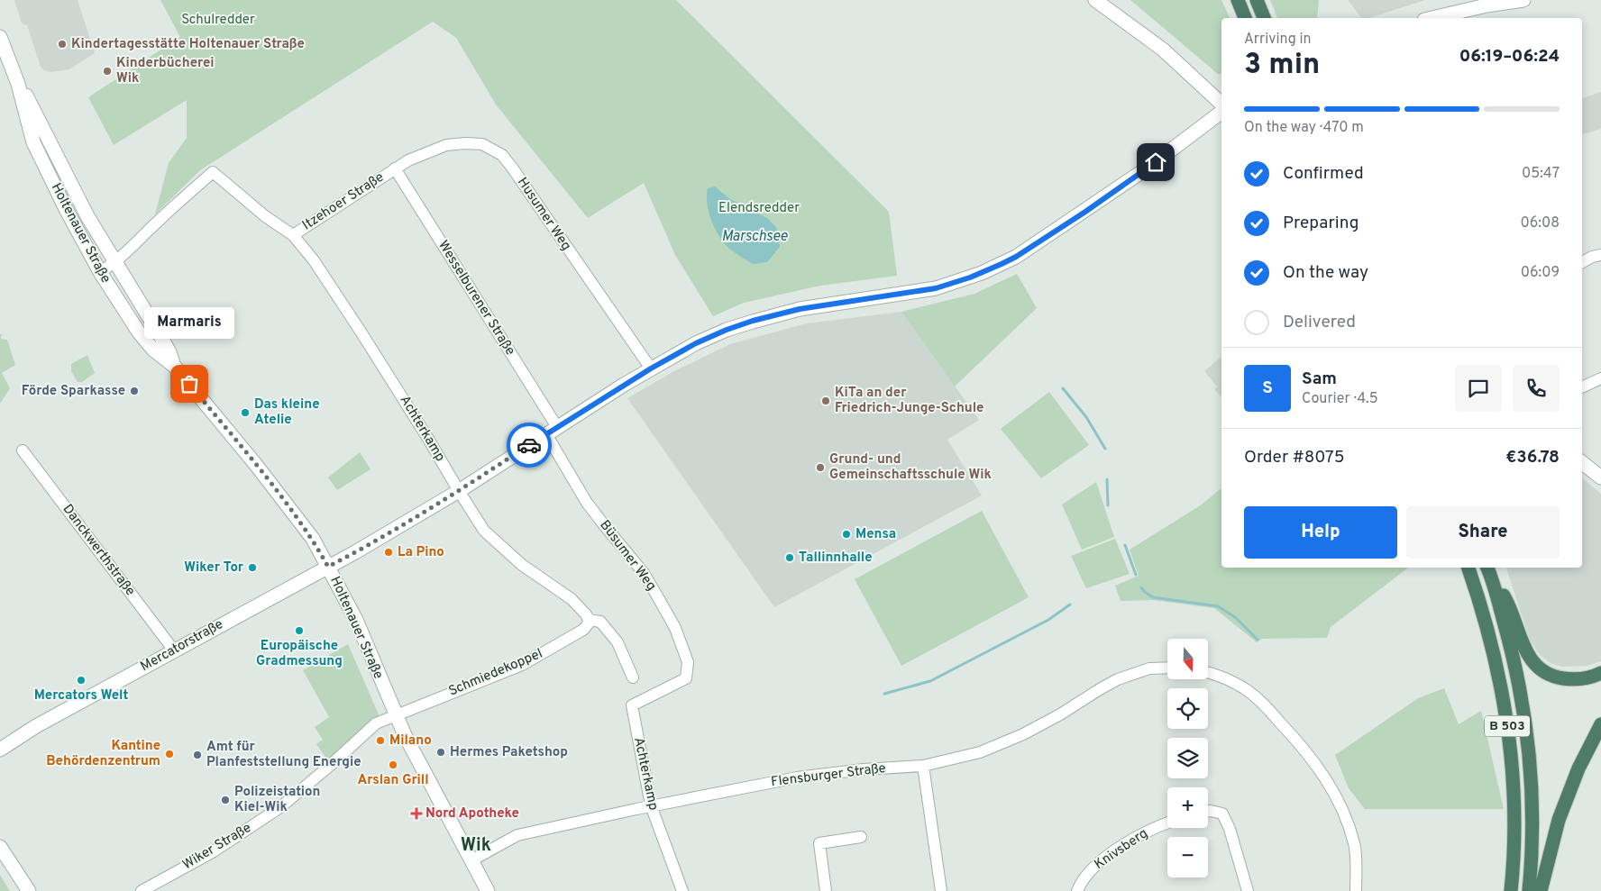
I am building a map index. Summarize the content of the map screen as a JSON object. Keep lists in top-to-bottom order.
{
  "streets": {
    "highway": ["B 503"],
    "main road": ["Holtenauer Straße", "Mercatorstraße"],
    "street": [
      "Itzehoer Straße",
      "Husumer Weg",
      "Wesselburener Straße",
      "Achterkamp",
      "Danckwerthstraße",
      "Büsumer Weg",
      "Schmiedekoppel",
      "Flensburger Straße",
      "Wiker Straße",
      "Knivsberg"
    ]
  },
  "crossings": [
    ["Itzehoer Straße", "Husumer Weg"],
    ["Itzehoer Straße", "Wesselburener Straße"],
    ["Itzehoer Straße", "Achterkamp"],
    ["Husumer Weg", "Wesselburener Straße"],
    ["Holtenauer Straße", "Achterkamp"],
    ["Holtenauer Straße", "Mercatorstraße"],
    ["Holtenauer Straße", "Schmiedekoppel"],
    ["Holtenauer Straße", "Flensburger Straße"],
    ["Holtenauer Straße", "Wiker Straße"],
    ["Wesselburener Straße", "Büsumer Weg"],
    ["Achterkamp", "Büsumer Weg"],
    ["Achterkamp", "Schmiedekoppel"],
    ["Achterkamp", "Flensburger Straße"],
    ["Danckwerthstraße", "Mercatorstraße"],
    ["Schmiedekoppel", "Wiker Straße"]
  ],
  "districts": ["Wik"],
  "water": ["Marschsee"],
  "parks": ["Schulredder", "Elendsredder"],
  "places": {
    "other": [
      "Kindertagesstätte Holtenauer Straße",
      "Kinderbücherei Wik",
      "Marmaris",
      "Förde Sparkasse",
      "KiTa an der Friedrich-Junge-Schule",
      "Das kleine Atelie",
      "Grund- und Gemeinschaftsschule Wik",
      "Mensa",
      "La Pino",
      "Tallinnhalle",
      "Wiker Tor",
      "Europäische Gradmessung",
      "Mercators Welt",
      "Milano",
      "Hermes Paketshop",
      "Kantine Behördenzentrum",
      "Amt für Planfeststellung Energie",
      "Arslan Grill",
      "Polizeistation Kiel-Wik"
    ],
    "health": ["Nord Apotheke"]
  },
  "north": "bottom",
  "page": {
    "heading": ["3 min", "Arriving in", "06:19–06:24"],
    "panel": [
      "Sam",
      "Courier · 4.5",
      "Order #8075",
      "€36.78"
    ],
    "bar": "On the way · 470 m",
    "list": [
      ["Confirmed", "05:47"],
      ["Preparing", "06:08"],
      ["On the way", "06:09"],
      "Delivered"
    ],
    "bubble": "Marmaris",
    "round": "S",
    "buttons": ["Help", "Share"],
    "map_buttons": ["+", "−"]
  }
}
